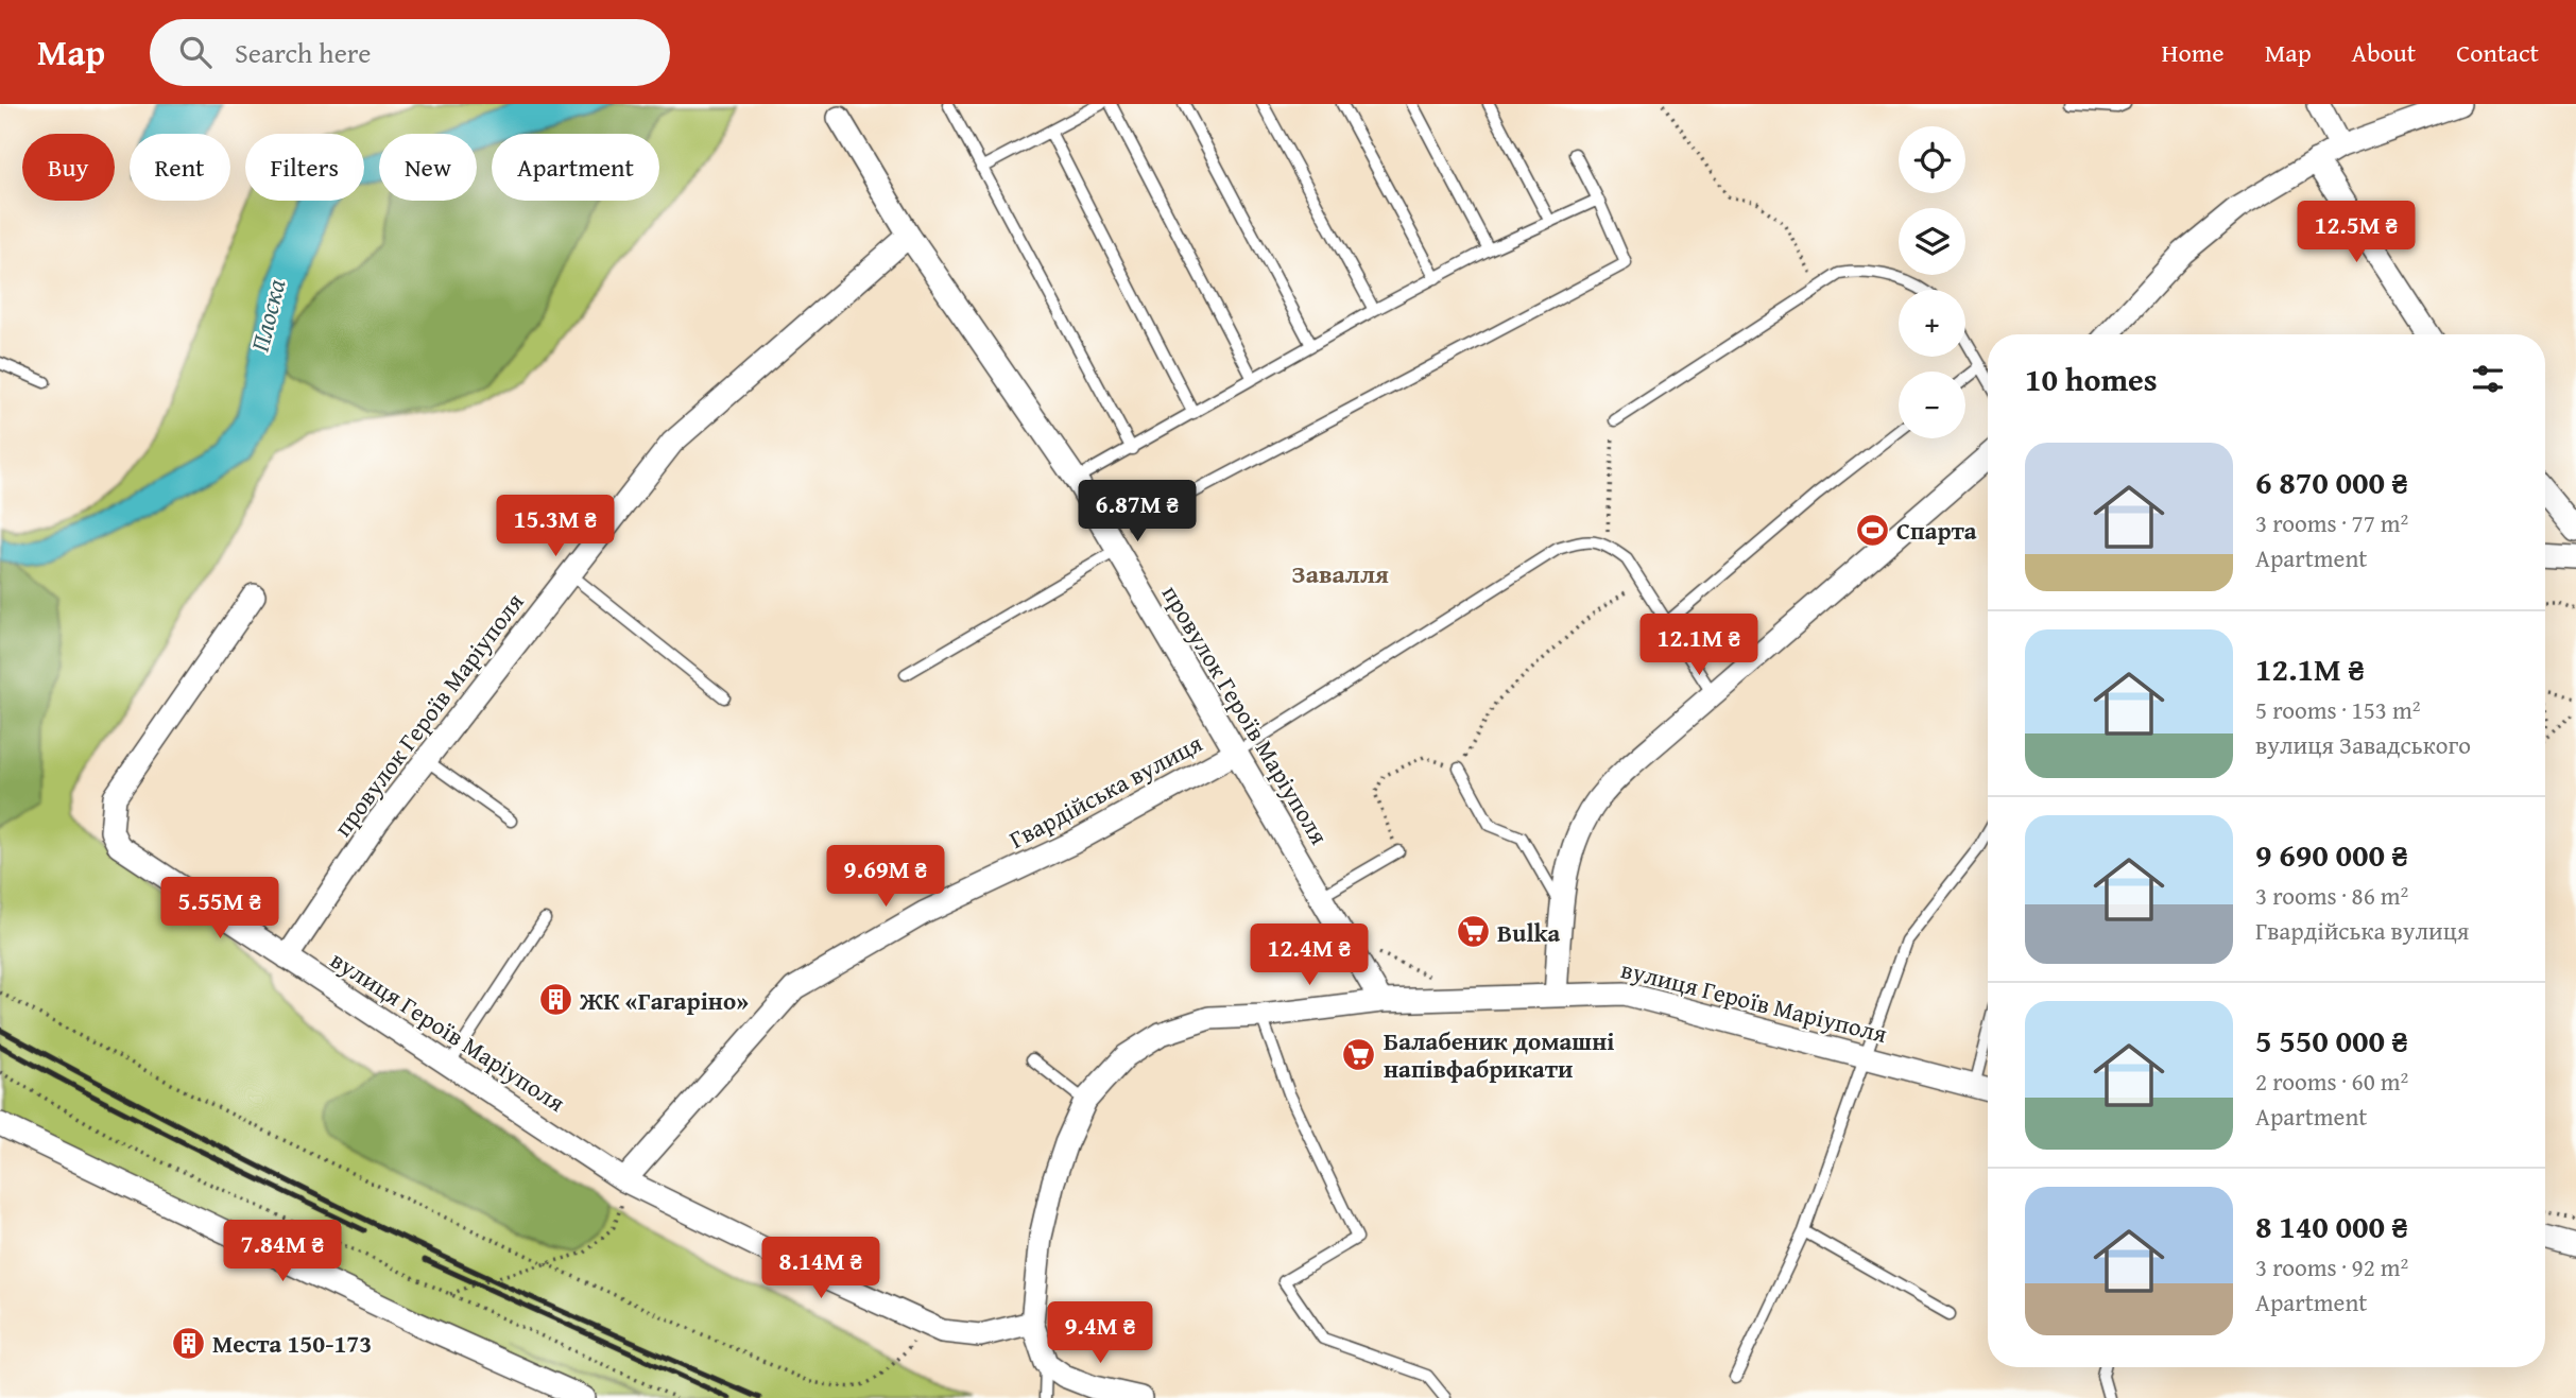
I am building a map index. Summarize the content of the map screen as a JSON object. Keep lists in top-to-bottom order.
{
  "streets": {
    "street": ["провулок Героїв Маріуполя", "Гвардійська вулиця", "вулиця Героїв Маріуполя"]
  },
  "crossings": [
    ["провулок Героїв Маріуполя", "Гвардійська вулиця"],
    ["провулок Героїв Маріуполя", "вулиця Героїв Маріуполя"],
    ["Гвардійська вулиця", "вулиця Героїв Маріуполя"]
  ],
  "districts": ["Завалля"],
  "water": ["Плоска"],
  "places": {
    "sports": ["Спарта"],
    "supermarket": ["Bulka", "Балабеник домашні напівфабрикати"],
    "building": ["ЖК «Гагаріно»", "Места 150-173"]
  },
  "page": {
    "header": "Map",
    "search": "Search here",
    "nav": [
      "Home",
      "Map",
      "About",
      "Contact"
    ],
    "map_buttons": ["+", "−"],
    "chip": [
      "Buy",
      "Rent",
      "Filters",
      "New",
      "Apartment"
    ],
    "price": [
      "12.5M ₴",
      "6.87M ₴",
      "15.3M ₴",
      "12.1M ₴",
      "9.69M ₴",
      "5.55M ₴",
      "12.4M ₴",
      "7.84M ₴",
      "8.14M ₴",
      "9.4M ₴"
    ],
    "heading": "10 homes",
    "list": [
      {
        "name": "6 870 000 ₴",
        "note": "3 rooms · 77 m² · Apartment"
      },
      {
        "name": "12.1M ₴",
        "note": "5 rooms · 153 m² · вулиця Завадського"
      },
      {
        "name": "9 690 000 ₴",
        "note": "3 rooms · 86 m² · Гвардійська вулиця"
      },
      {
        "name": "5 550 000 ₴",
        "note": "2 rooms · 60 m² · Apartment"
      },
      {
        "name": "8 140 000 ₴",
        "note": "3 rooms · 92 m² · Apartment"
      }
    ]
  }
}
